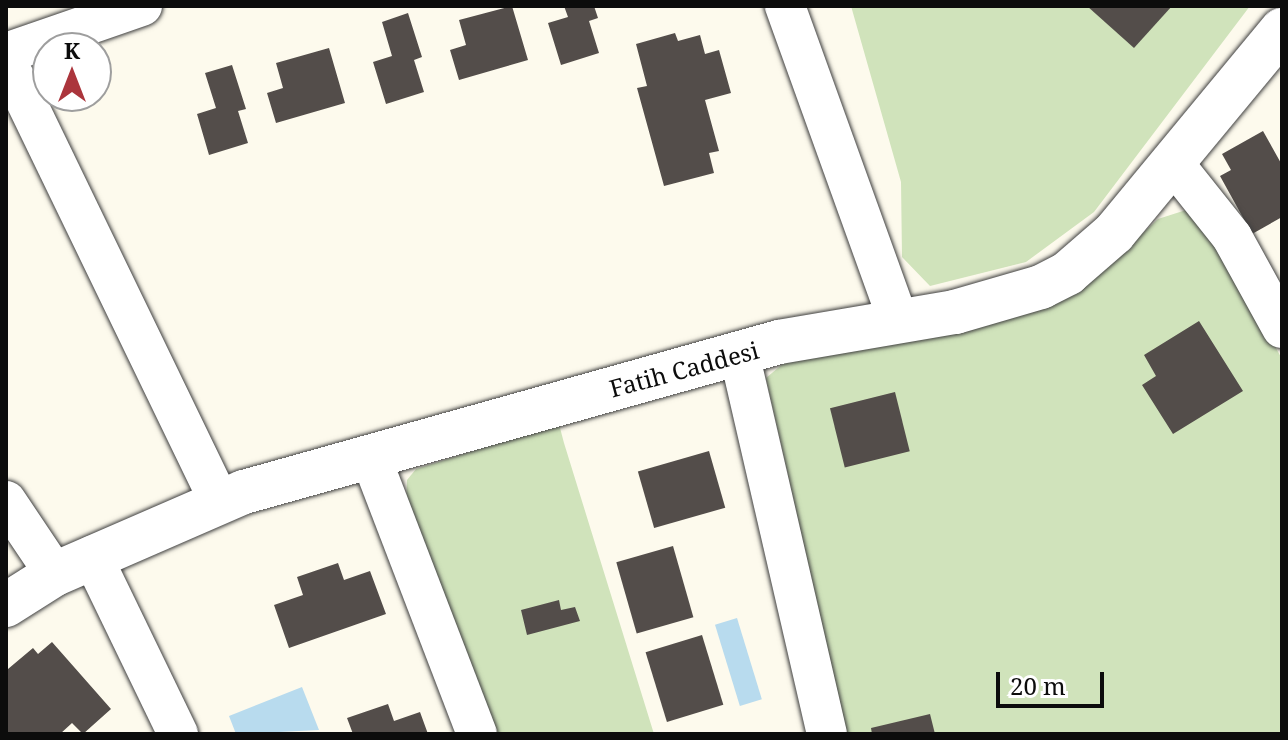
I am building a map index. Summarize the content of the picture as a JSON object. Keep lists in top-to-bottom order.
{
  "streets": {
    "street": ["Fatih Caddesi"]
  },
  "scale_bar": "20 m",
  "north": "top"
}
